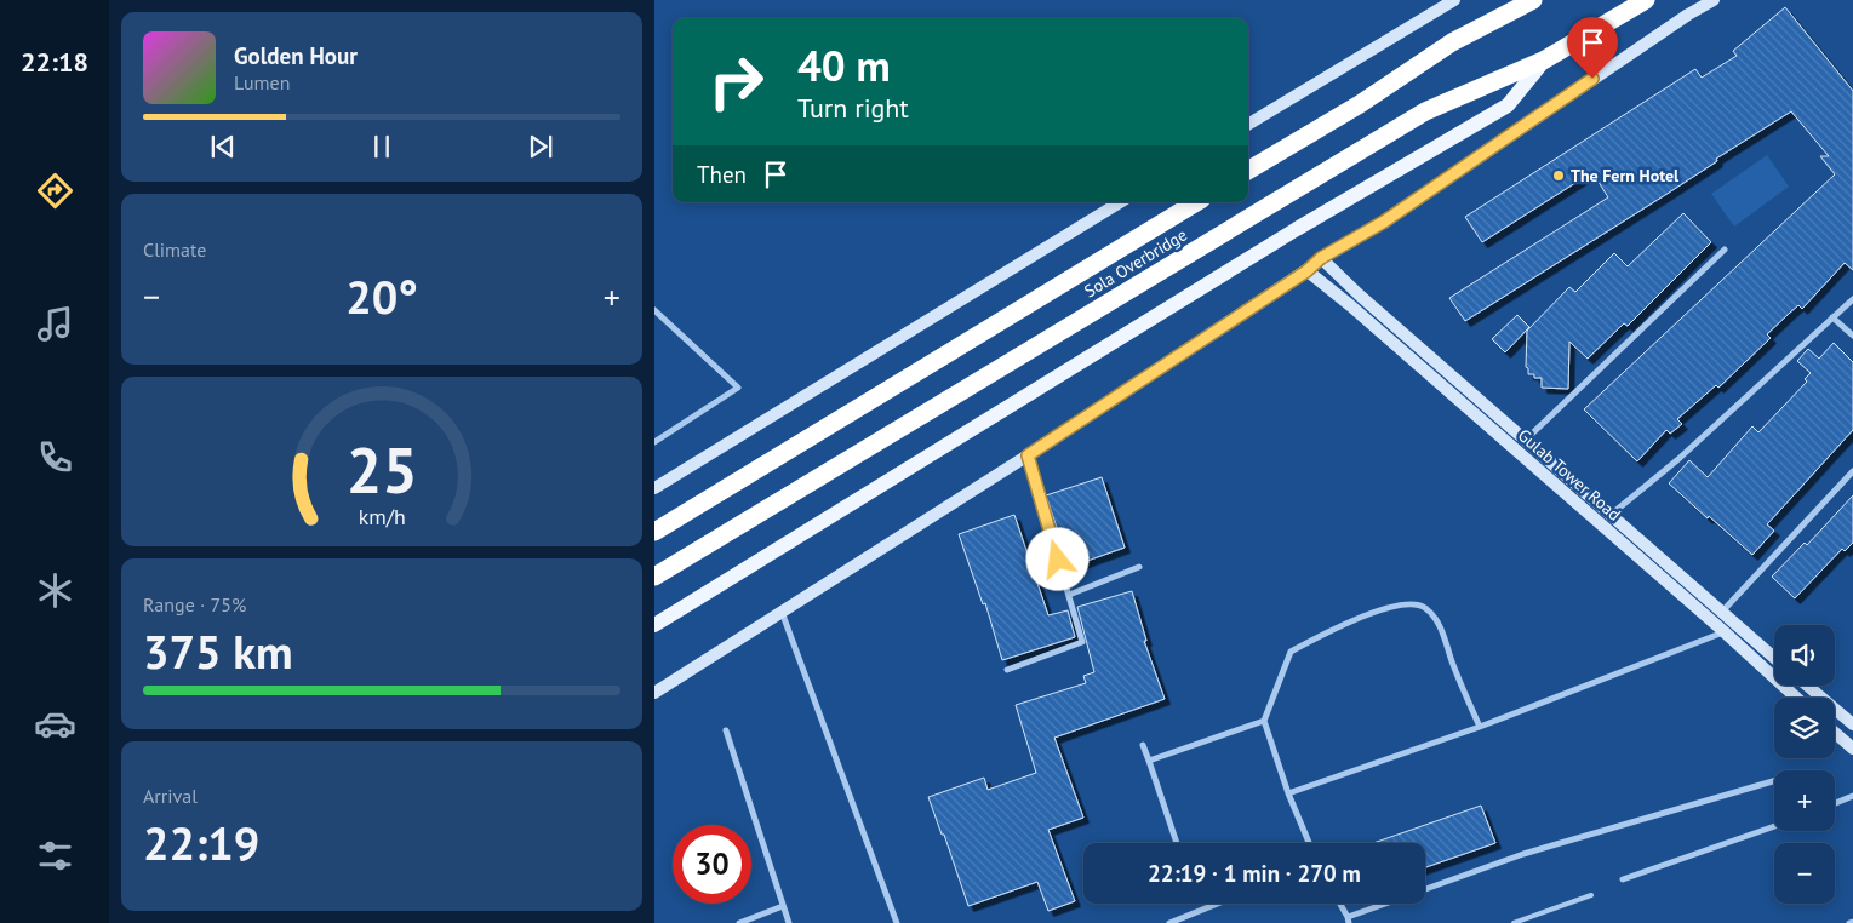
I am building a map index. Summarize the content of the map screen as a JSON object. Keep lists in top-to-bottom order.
{
  "streets": {
    "highway": ["Sola Overbridge"],
    "street": ["Gulab Tower Road"]
  },
  "places": ["The Fern Hotel"],
  "page": {
    "tabs": "22:18",
    "turn": ["40 m", "Turn right"],
    "song": ["Golden Hour", "Lumen"],
    "then": "Then",
    "tile": [
      "Climate",
      ["Range · 75%", "375 km"],
      ["Arrival", "22:19"]
    ],
    "heat": ["−", "20°", "+"],
    "map_buttons": ["+", "−"],
    "limit": "30",
    "trip": "22:19 · 1 min · 270 m",
    "gauge": ["25", "km/h"]
  }
}
